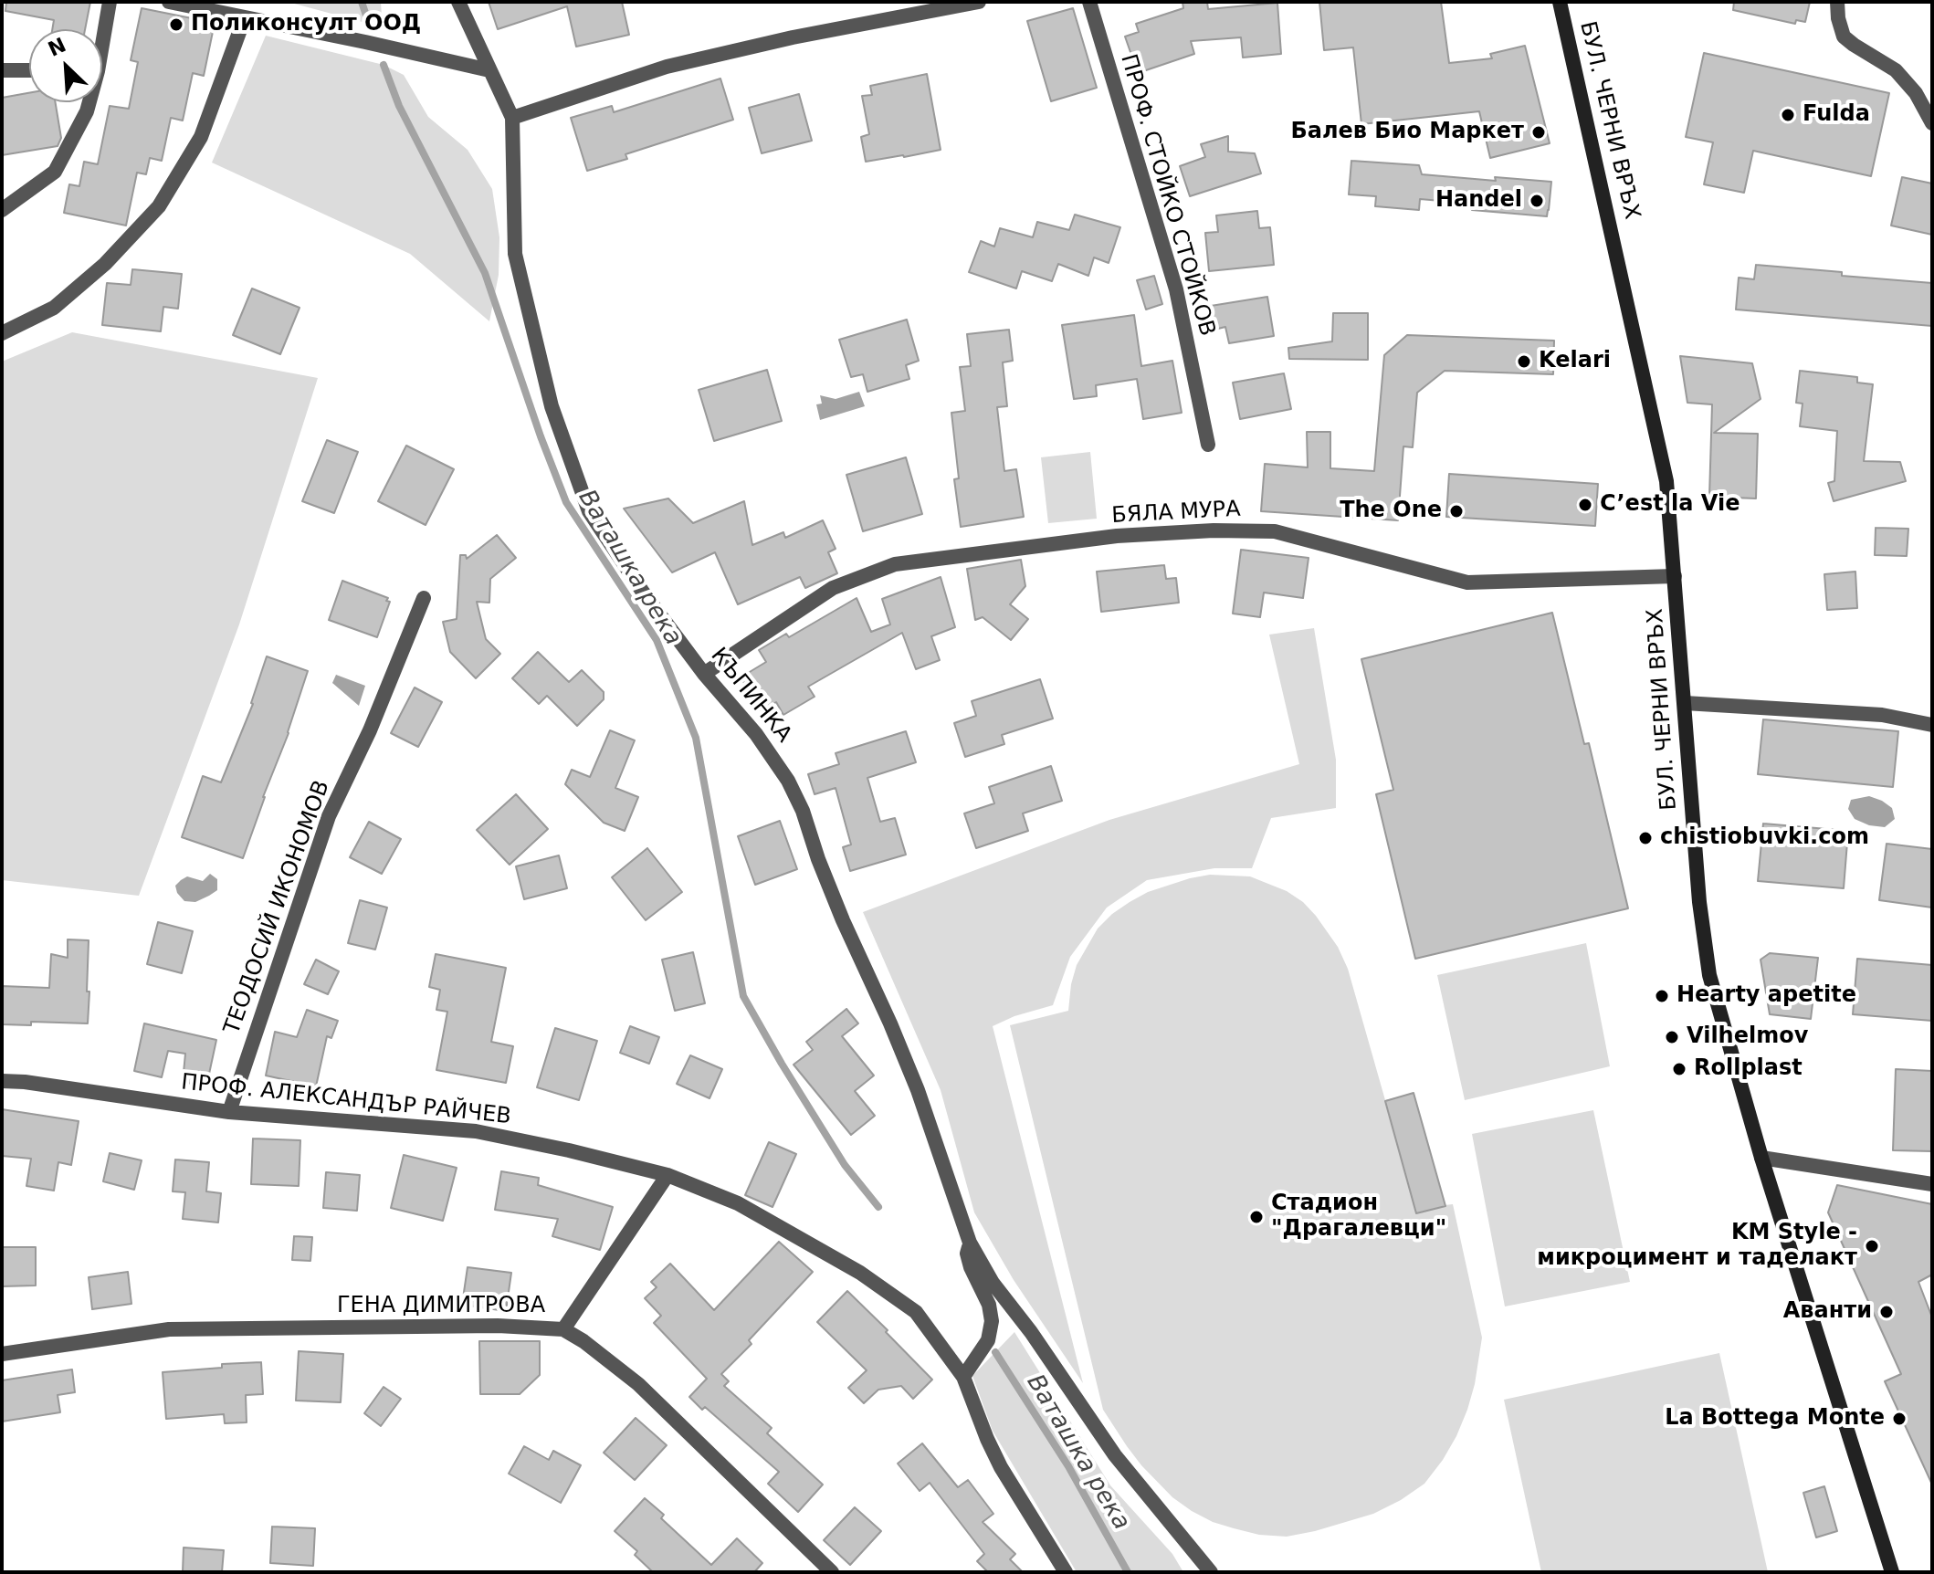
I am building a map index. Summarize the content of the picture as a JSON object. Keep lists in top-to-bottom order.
{
  "streets": {
    "main road": ["БУЛ. ЧЕРНИ ВРЪХ"],
    "street": [
      "ПРОФ. СТОЙКО СТОЙКОВ",
      "БЯЛА МУРА",
      "КЪПИНКА",
      "ТЕОДОСИЙ ИКОНОМОВ",
      "ПРОФ. АЛЕКСАНДЪР РАЙЧЕВ",
      "ГЕНА ДИМИТРОВА"
    ]
  },
  "crossings": [
    ["БУЛ. ЧЕРНИ ВРЪХ", "БЯЛА МУРА"],
    ["БЯЛА МУРА", "КЪПИНКА"],
    ["КЪПИНКА", "ПРОФ. АЛЕКСАНДЪР РАЙЧЕВ"],
    ["ТЕОДОСИЙ ИКОНОМОВ", "ПРОФ. АЛЕКСАНДЪР РАЙЧЕВ"]
  ],
  "water": ["Ваташка река"],
  "places": [
    "Поликонсулт ООД",
    "Fulda",
    "Балев Био Маркет",
    "Handel",
    "Kelari",
    "C’est la Vie",
    "The One",
    "chistiobuvki.com",
    "Hearty apetite",
    "Vilhelmov",
    "Rollplast",
    "Стадион \"Драгалевци\"",
    "KM Style - микроцимент и таделакт",
    "Аванти",
    "La Bottega Monte"
  ],
  "north": "top left"
}
